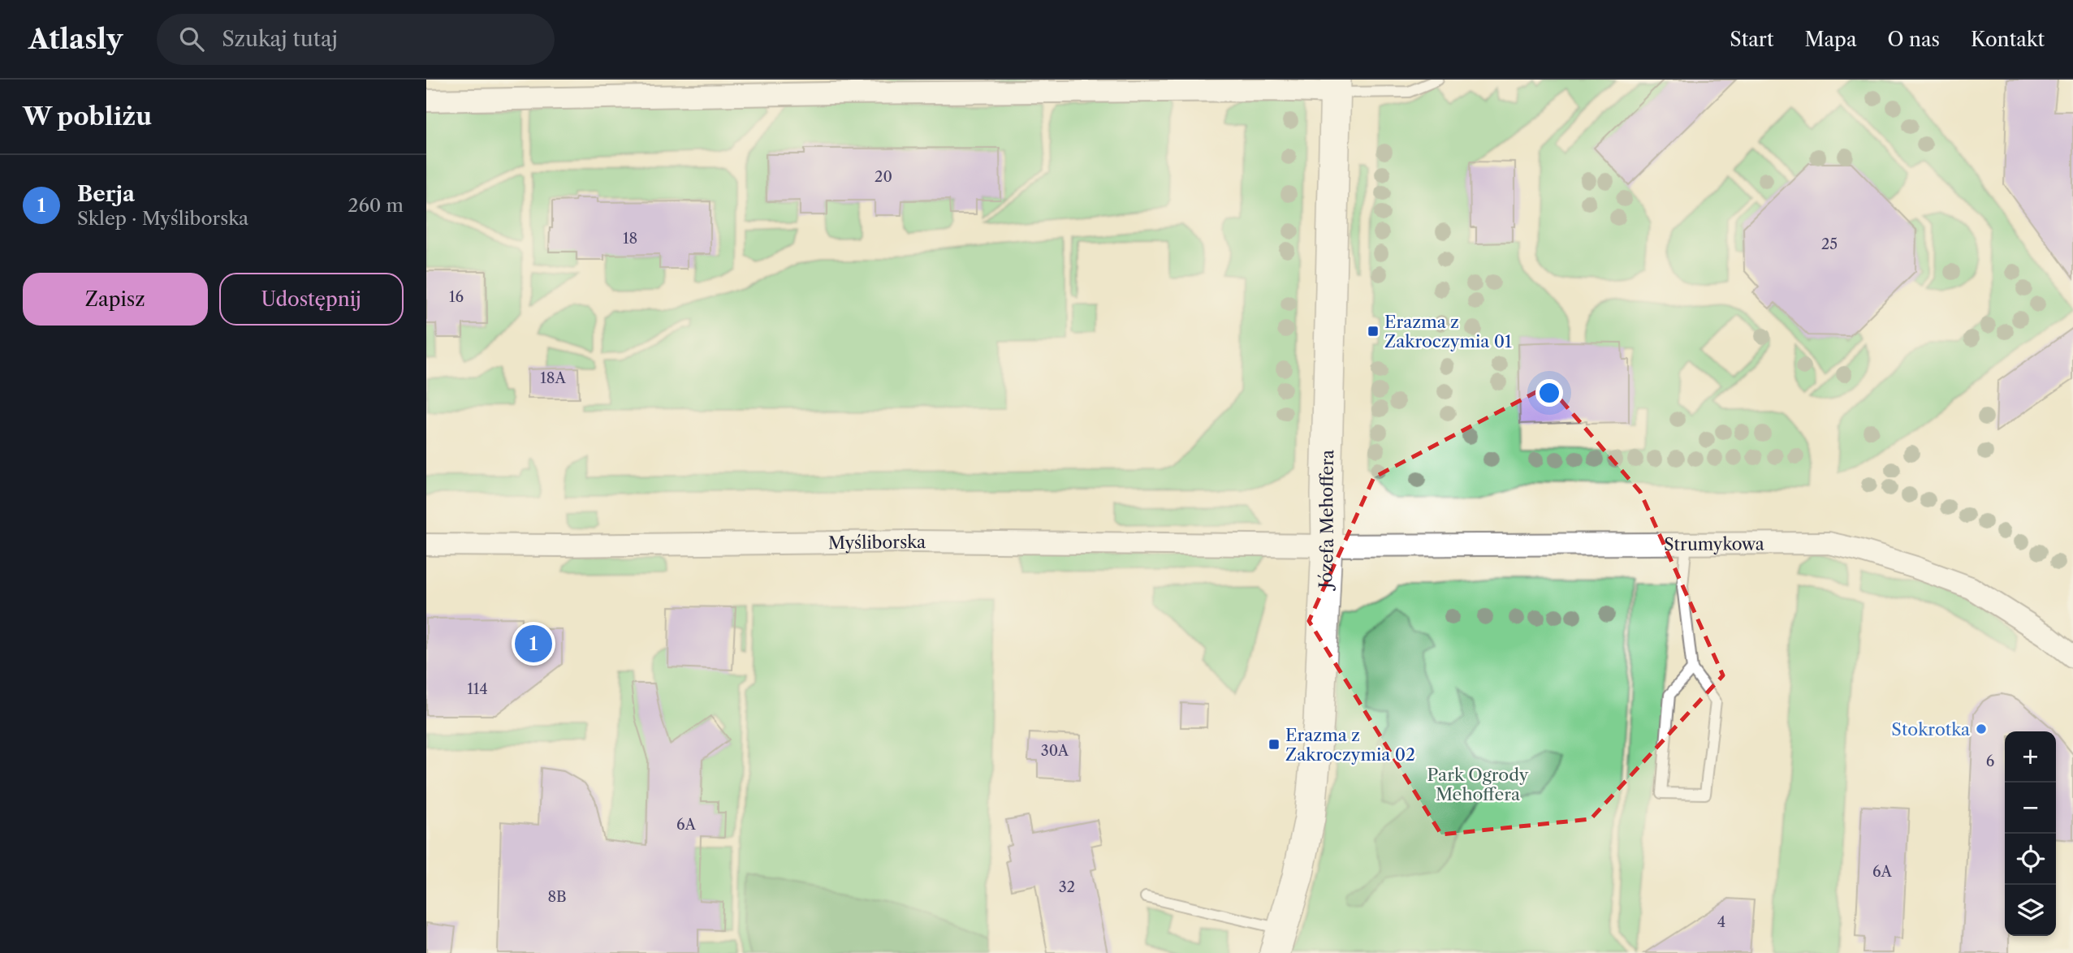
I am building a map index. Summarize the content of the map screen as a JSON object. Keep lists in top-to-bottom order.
{
  "streets": {
    "street": ["Józefa Mehoffera", "Myśliborska", "Strumykowa"]
  },
  "crossings": [
    ["Józefa Mehoffera", "Myśliborska"],
    ["Józefa Mehoffera", "Strumykowa"],
    ["Myśliborska", "Strumykowa"]
  ],
  "parks": ["Park Ogrody Mehoffera"],
  "places": {
    "transit": ["Erazma z Zakroczymia 01", "Erazma z Zakroczymia 02"],
    "other": ["Stokrotka"]
  },
  "house_numbers": [
    "20",
    "18",
    "25",
    "16",
    "18A",
    "114",
    "30A",
    "6",
    "6A",
    "6A",
    "32",
    "8B",
    "4"
  ],
  "page": {
    "header": "Atlasly",
    "search": "Szukaj tutaj",
    "nav": [
      "Start",
      "Mapa",
      "O nas",
      "Kontakt"
    ],
    "heading": "W pobliżu",
    "list": [
      {
        "mark": "1",
        "name": "Berja",
        "note": "Sklep · Myśliborska",
        "value": "260 m"
      }
    ],
    "buttons": ["Zapisz", "Udostępnij"],
    "pins": "1",
    "map_buttons": ["+", "−"]
  }
}
